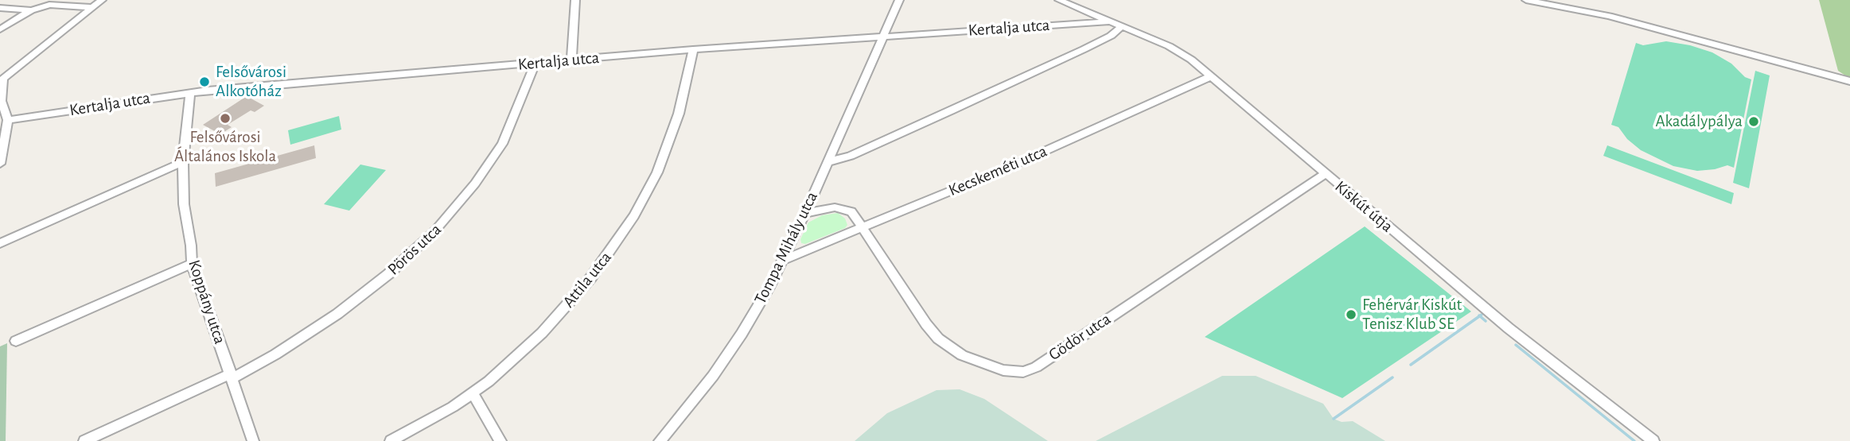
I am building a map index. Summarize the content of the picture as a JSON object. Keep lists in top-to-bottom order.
{
  "streets": {
    "street": [
      "Kertalja utca",
      "Kecskeméti utca",
      "Kiskút útja",
      "Tompa Mihály utca",
      "Pörös utca",
      "Attila utca",
      "Koppány utca",
      "Gödör utca"
    ]
  },
  "crossings": [
    ["Kertalja utca", "Kiskút útja"],
    ["Kertalja utca", "Tompa Mihály utca"],
    ["Kertalja utca", "Pörös utca"],
    ["Kertalja utca", "Attila utca"],
    ["Kertalja utca", "Koppány utca"],
    ["Kecskeméti utca", "Kiskút útja"],
    ["Kecskeméti utca", "Tompa Mihály utca"],
    ["Kecskeméti utca", "Gödör utca"],
    ["Kiskút útja", "Gödör utca"],
    ["Tompa Mihály utca", "Gödör utca"],
    ["Pörös utca", "Koppány utca"]
  ],
  "places": [
    "Felsővárosi Alkotóház",
    "Felsővárosi Általános Iskola",
    "Akadálypálya",
    "Fehérvár Kiskút Tenisz Klub SE"
  ]
}
